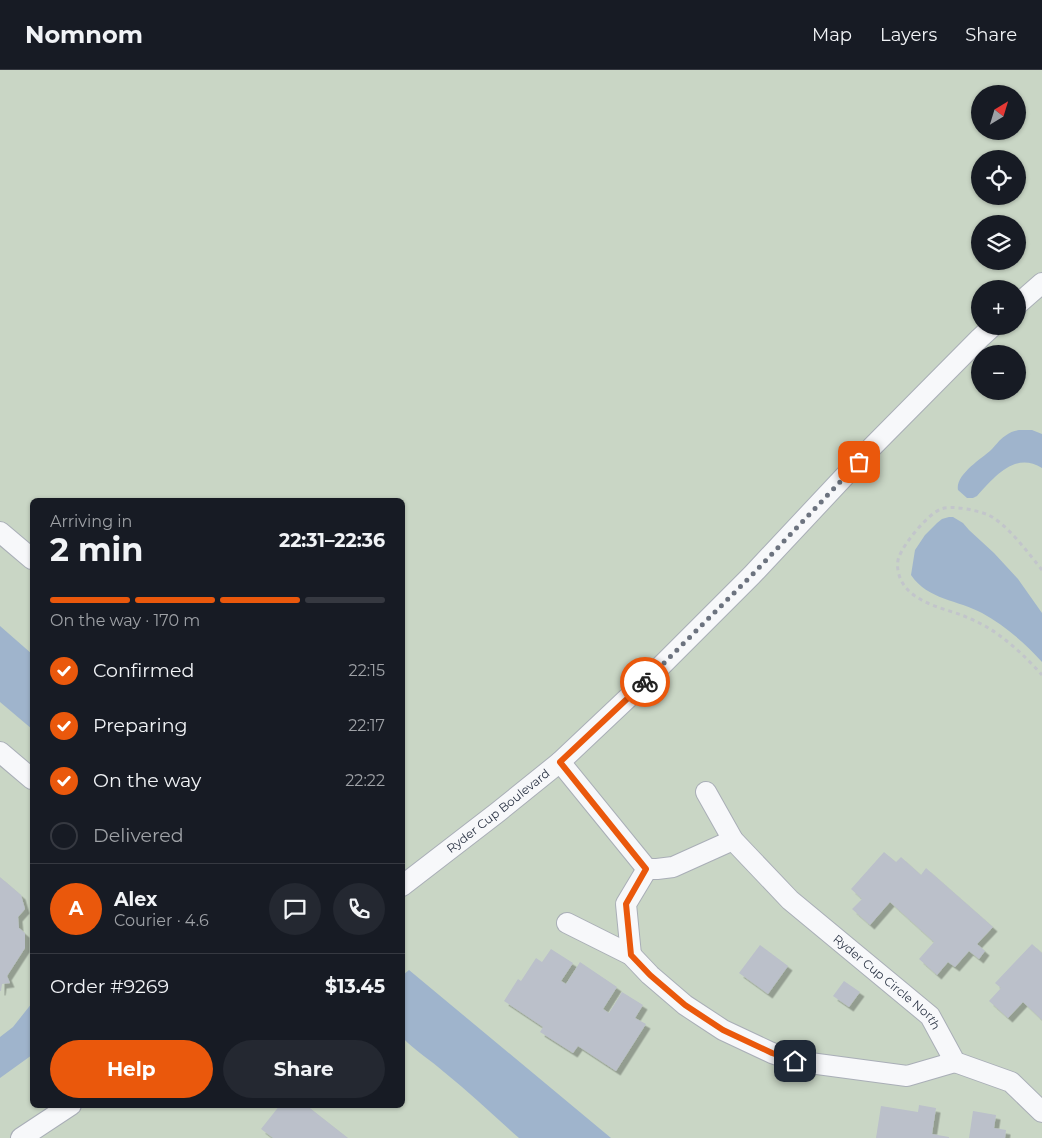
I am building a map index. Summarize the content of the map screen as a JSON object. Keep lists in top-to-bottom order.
{
  "streets": {
    "street": ["Ryder Cup Boulevard", "Ryder Cup Circle North"]
  },
  "north": "top right",
  "page": {
    "header": "Nomnom",
    "nav": ["Map", "Layers", "Share"],
    "map_buttons": ["+", "−"],
    "heading": ["2 min", "Arriving in", "22:31–22:36"],
    "panel": [
      "Alex",
      "Courier · 4.6",
      "Order #9269",
      "$13.45"
    ],
    "bar": "On the way · 170 m",
    "list": [
      ["Confirmed", "22:15"],
      ["Preparing", "22:17"],
      ["On the way", "22:22"],
      "Delivered"
    ],
    "round": "A",
    "buttons": ["Help", "Share"]
  }
}
